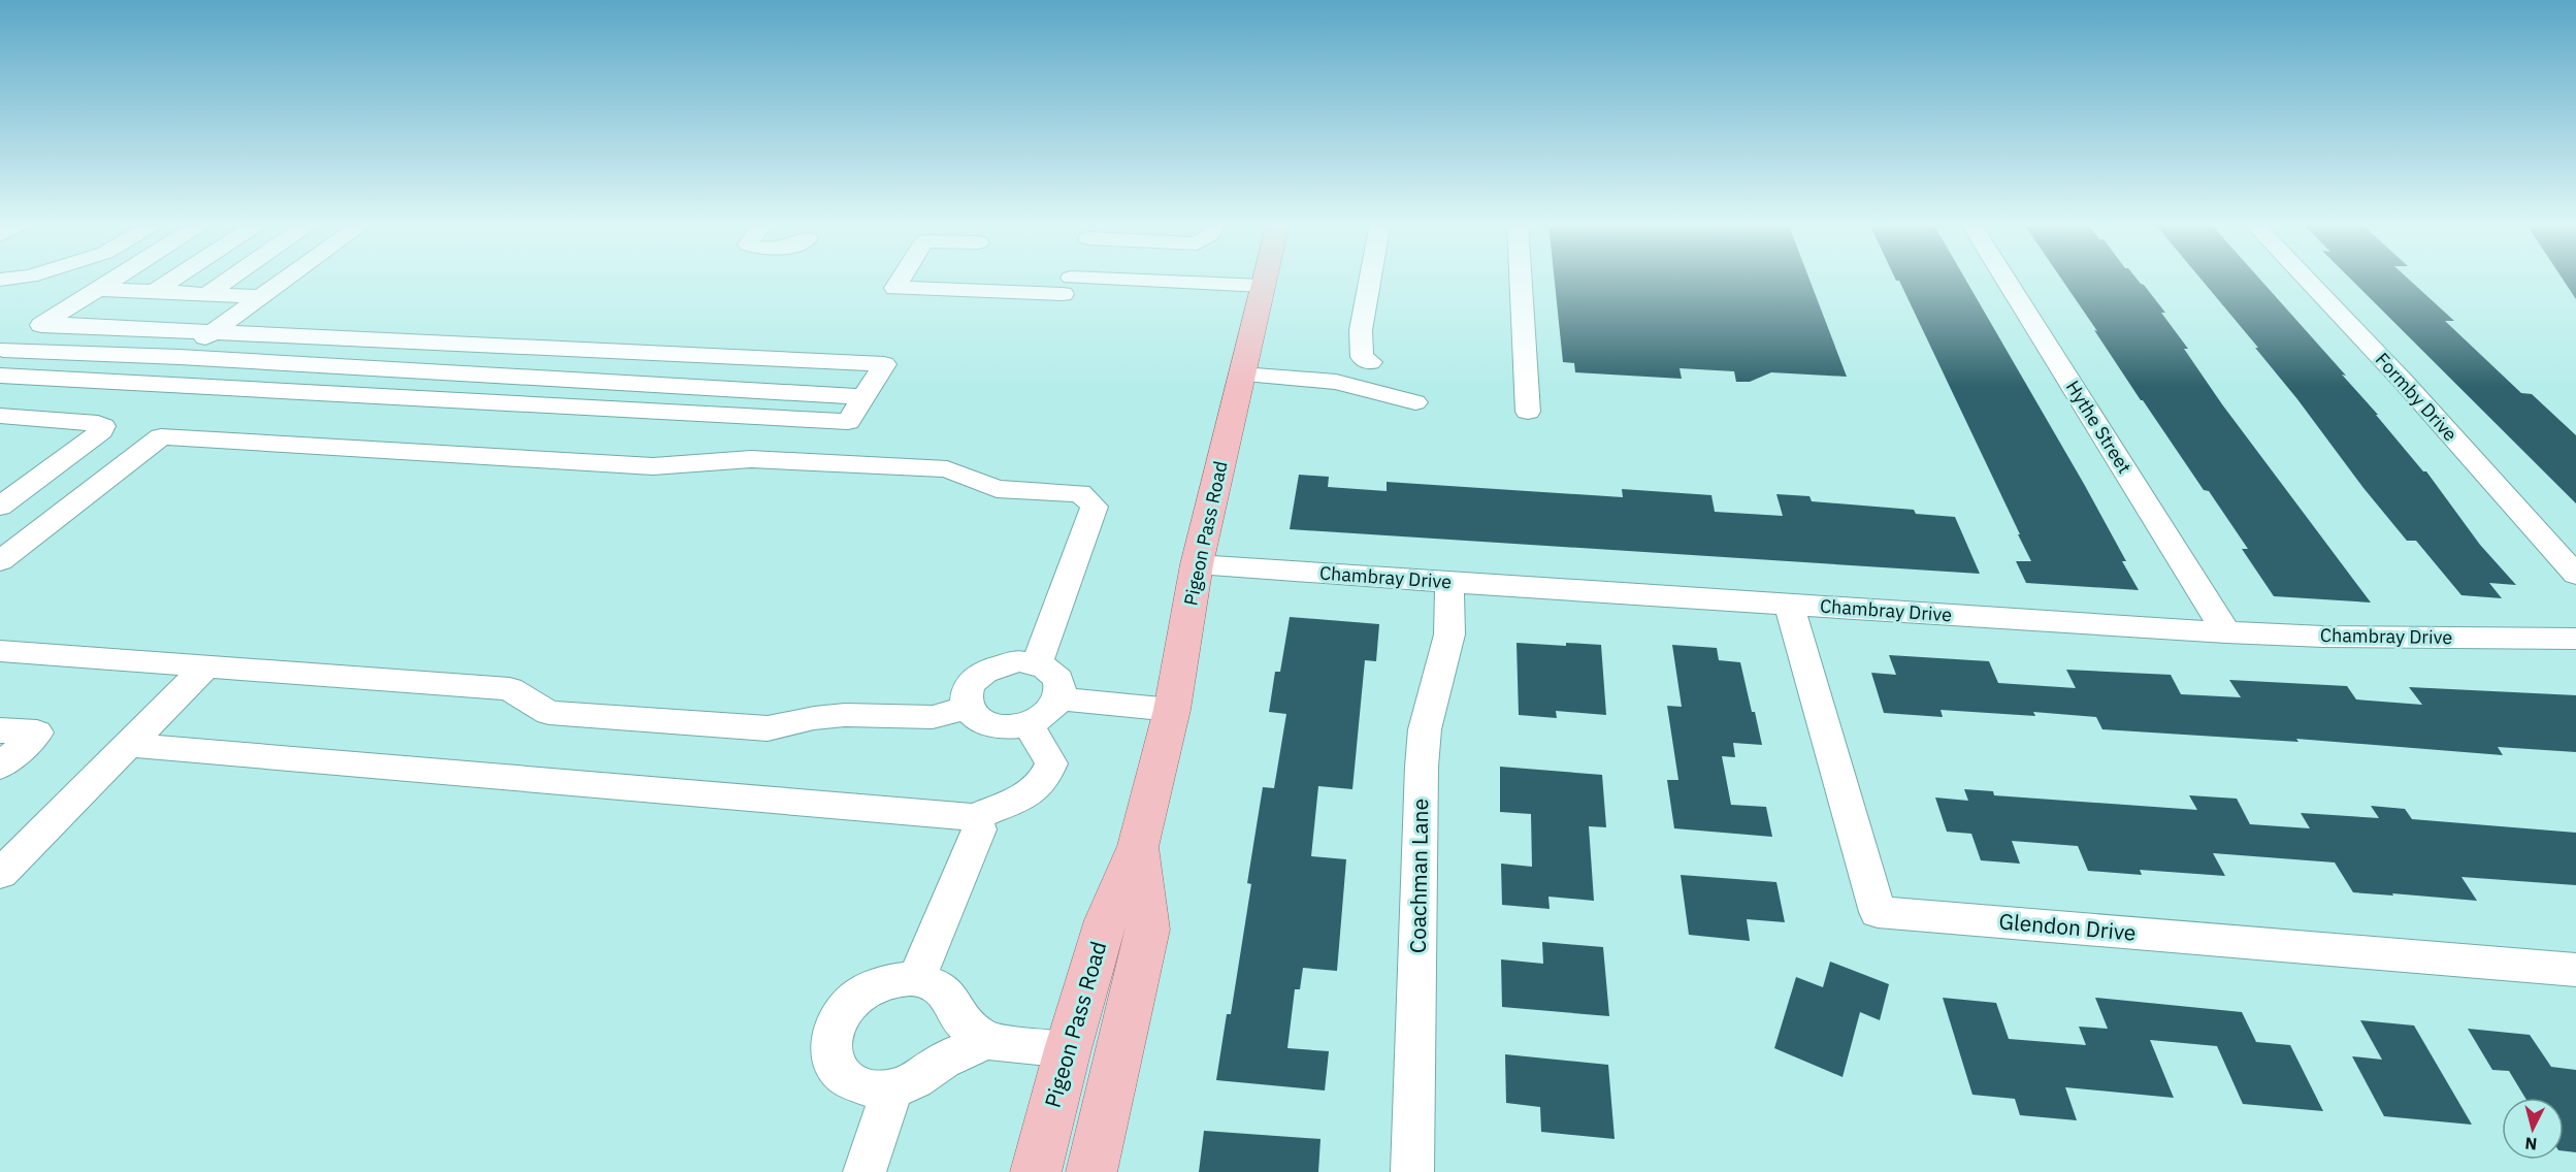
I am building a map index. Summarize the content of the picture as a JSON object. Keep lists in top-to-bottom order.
{
  "streets": {
    "main road": ["Pigeon Pass Road"],
    "street": [
      "Formby Drive",
      "Hythe Street",
      "Chambray Drive",
      "Coachman Lane",
      "Glendon Drive"
    ]
  },
  "crossings": [
    ["Hythe Street", "Chambray Drive"],
    ["Pigeon Pass Road", "Chambray Drive"],
    ["Chambray Drive", "Coachman Lane"],
    ["Chambray Drive", "Glendon Drive"]
  ],
  "north": "bottom"
}
